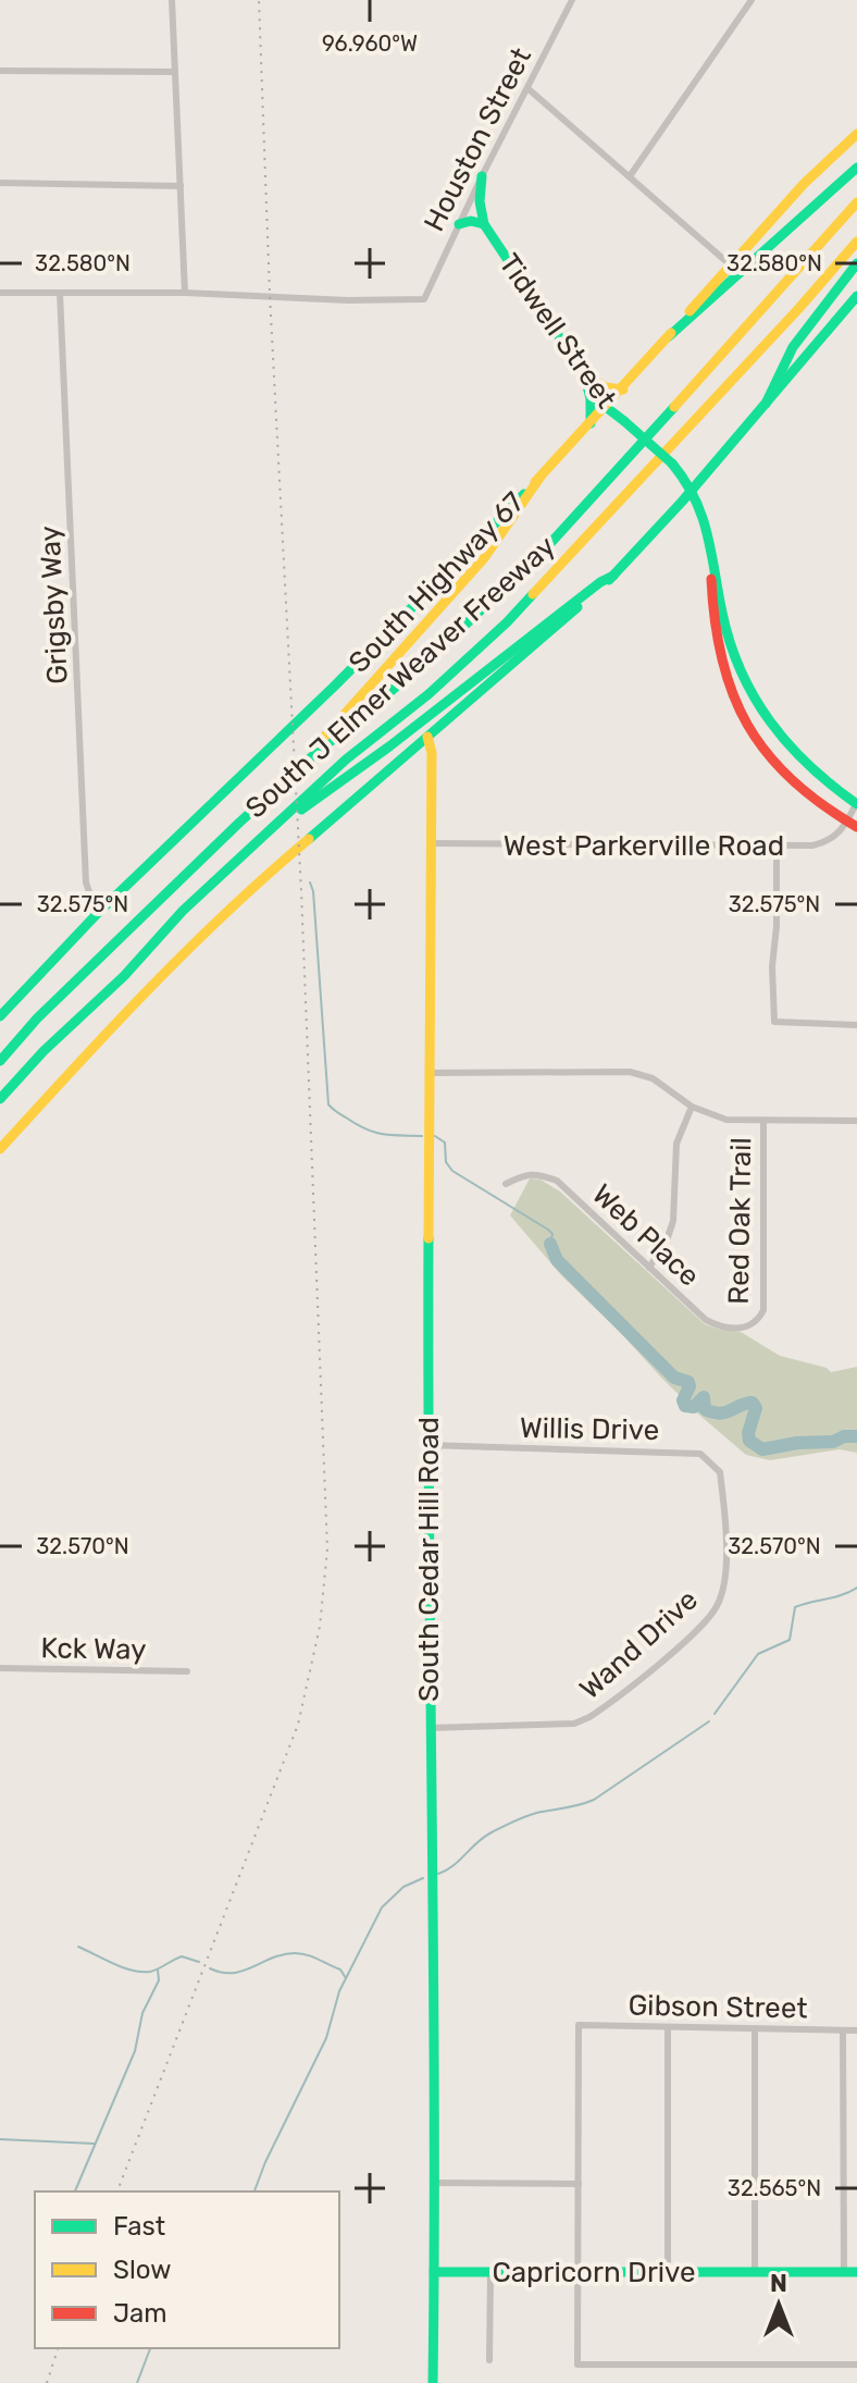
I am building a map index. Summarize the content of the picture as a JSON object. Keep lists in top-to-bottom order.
{
  "streets": {
    "main road": [
      "Tidwell Street",
      "South Highway 67",
      "South J Elmer Weaver Freeway",
      "South Cedar Hill Road",
      "Capricorn Drive"
    ],
    "street": [
      "Houston Street",
      "Grigsby Way",
      "West Parkerville Road",
      "Red Oak Trail",
      "Web Place",
      "Willis Drive",
      "Wand Drive",
      "Kck Way",
      "Gibson Street"
    ]
  },
  "crossings": [
    ["Houston Street", "Tidwell Street"],
    ["Tidwell Street", "South Highway 67"],
    ["Tidwell Street", "West Parkerville Road"],
    ["South Highway 67", "Grigsby Way"],
    ["West Parkerville Road", "South Cedar Hill Road"],
    ["Red Oak Trail", "Web Place"],
    ["Willis Drive", "South Cedar Hill Road"],
    ["Willis Drive", "Wand Drive"],
    ["South Cedar Hill Road", "Wand Drive"],
    ["South Cedar Hill Road", "Capricorn Drive"]
  ],
  "legend": ["Fast", "Slow", "Jam"],
  "north": "top",
  "coordinates": [
    "96.960°W",
    "32.580°N",
    "32.575°N",
    "32.570°N",
    "32.565°N"
  ]
}
